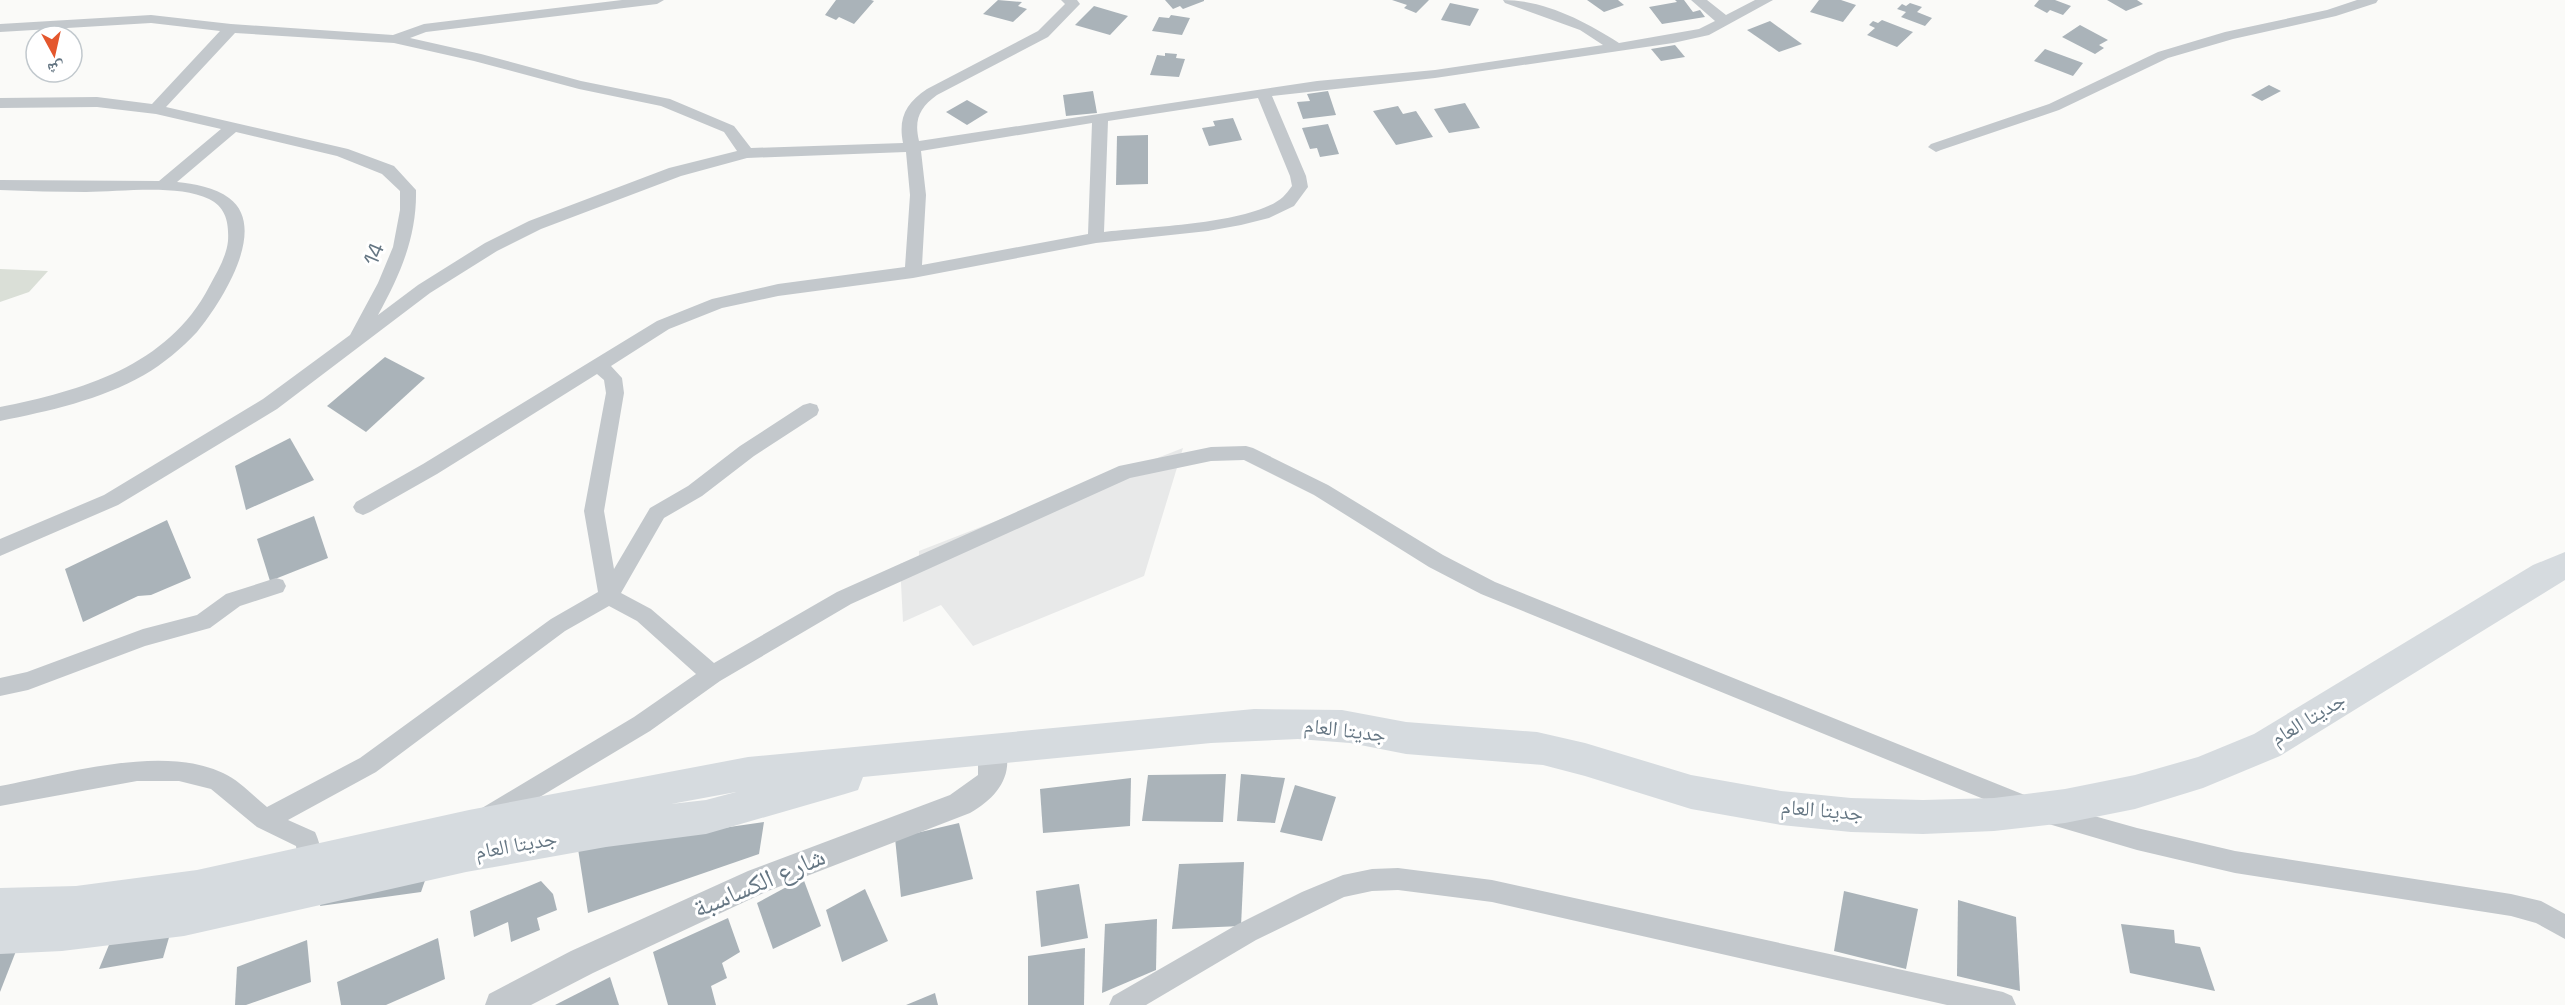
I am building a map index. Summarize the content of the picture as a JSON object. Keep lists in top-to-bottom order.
{
  "streets": {
    "main road": ["جديتا العام"],
    "street": ["14", "شارع الكساسبة"]
  },
  "crossings": [
    ["جديتا العام", "شارع الكساسبة"]
  ],
  "north": "bottom"
}
